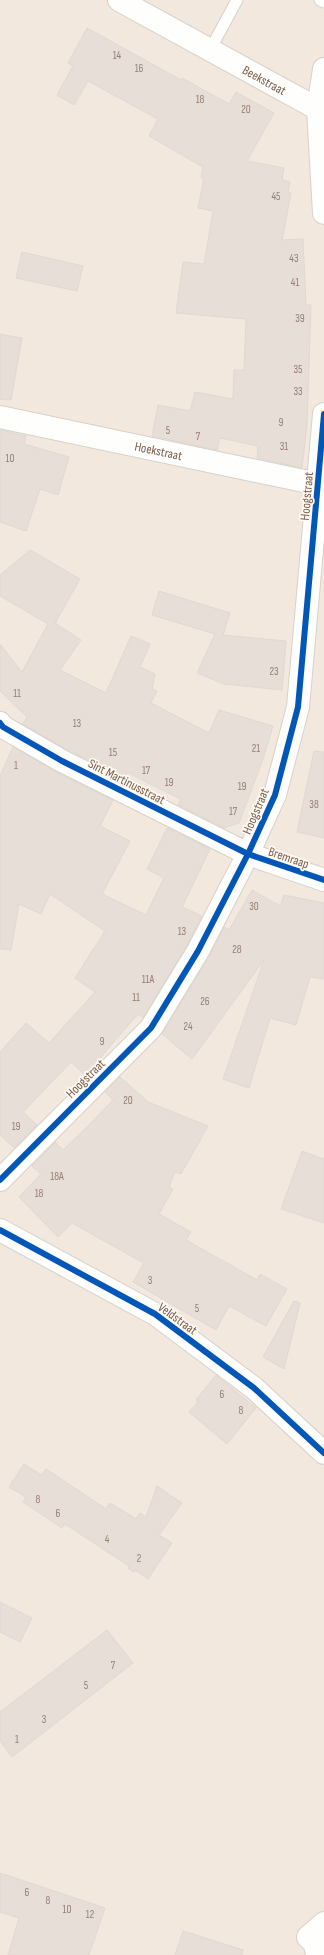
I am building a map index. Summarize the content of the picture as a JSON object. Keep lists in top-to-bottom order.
{
  "streets": {
    "street": [
      "Beekstraat",
      "Hoekstraat",
      "Hoogstraat",
      "Sint Martinusstraat",
      "Bremraap",
      "Veldstraat"
    ]
  },
  "crossings": [
    ["Hoekstraat", "Hoogstraat"],
    ["Hoogstraat", "Sint Martinusstraat"],
    ["Hoogstraat", "Bremraap"],
    ["Sint Martinusstraat", "Bremraap"]
  ],
  "house_numbers": [
    "14",
    "16",
    "18",
    "20",
    "45",
    "43",
    "41",
    "39",
    "35",
    "33",
    "9",
    "5",
    "7",
    "31",
    "10",
    "23",
    "11",
    "13",
    "21",
    "15",
    "1",
    "17",
    "19",
    "19",
    "38",
    "17",
    "30",
    "13",
    "28",
    "11A",
    "11",
    "26",
    "24",
    "9",
    "20",
    "19",
    "18A",
    "18",
    "3",
    "5",
    "6",
    "8",
    "8",
    "6",
    "4",
    "2",
    "7",
    "5",
    "3",
    "1",
    "6",
    "8",
    "10",
    "12"
  ]
}
